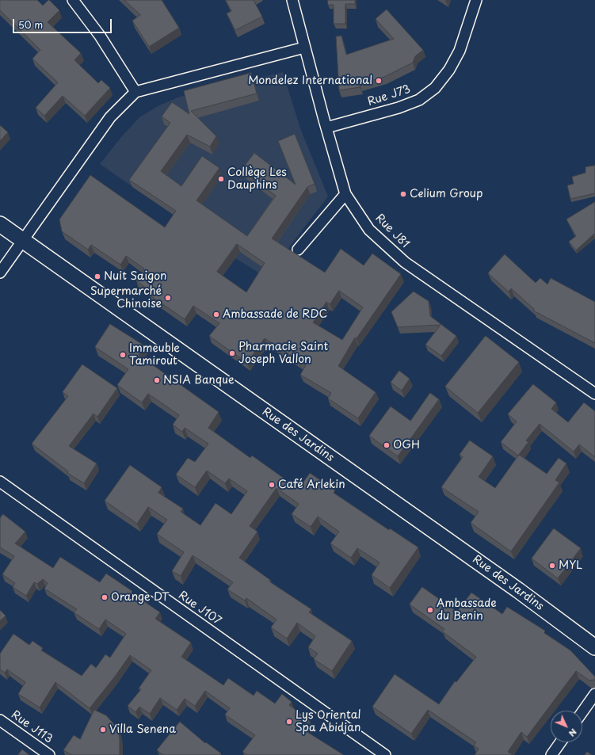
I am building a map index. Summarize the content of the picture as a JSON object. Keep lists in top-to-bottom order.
{
  "streets": {
    "main road": ["Rue des Jardins"],
    "street": [
      "Rue J73",
      "Rue J81",
      "Rue J107",
      "Rue J113"
    ]
  },
  "crossings": [
    ["Rue J73", "Rue J81"]
  ],
  "places": [
    "Mondelez International",
    "Collège Les Dauphins",
    "Celium Group",
    "Nuit Saigon",
    "Supermarché Chinoise",
    "Ambassade de RDC",
    "Pharmacie Saint Joseph Vallon",
    "Immeuble Tamirout",
    "NSIA Banque",
    "OGH",
    "Café Arlekin",
    "MYL",
    "Orange DT",
    "Ambassade du Benin",
    "Lys Oriental Spa Abidjan",
    "Villa Senena"
  ],
  "scale_bar": "50 m",
  "north": "bottom right"
}
